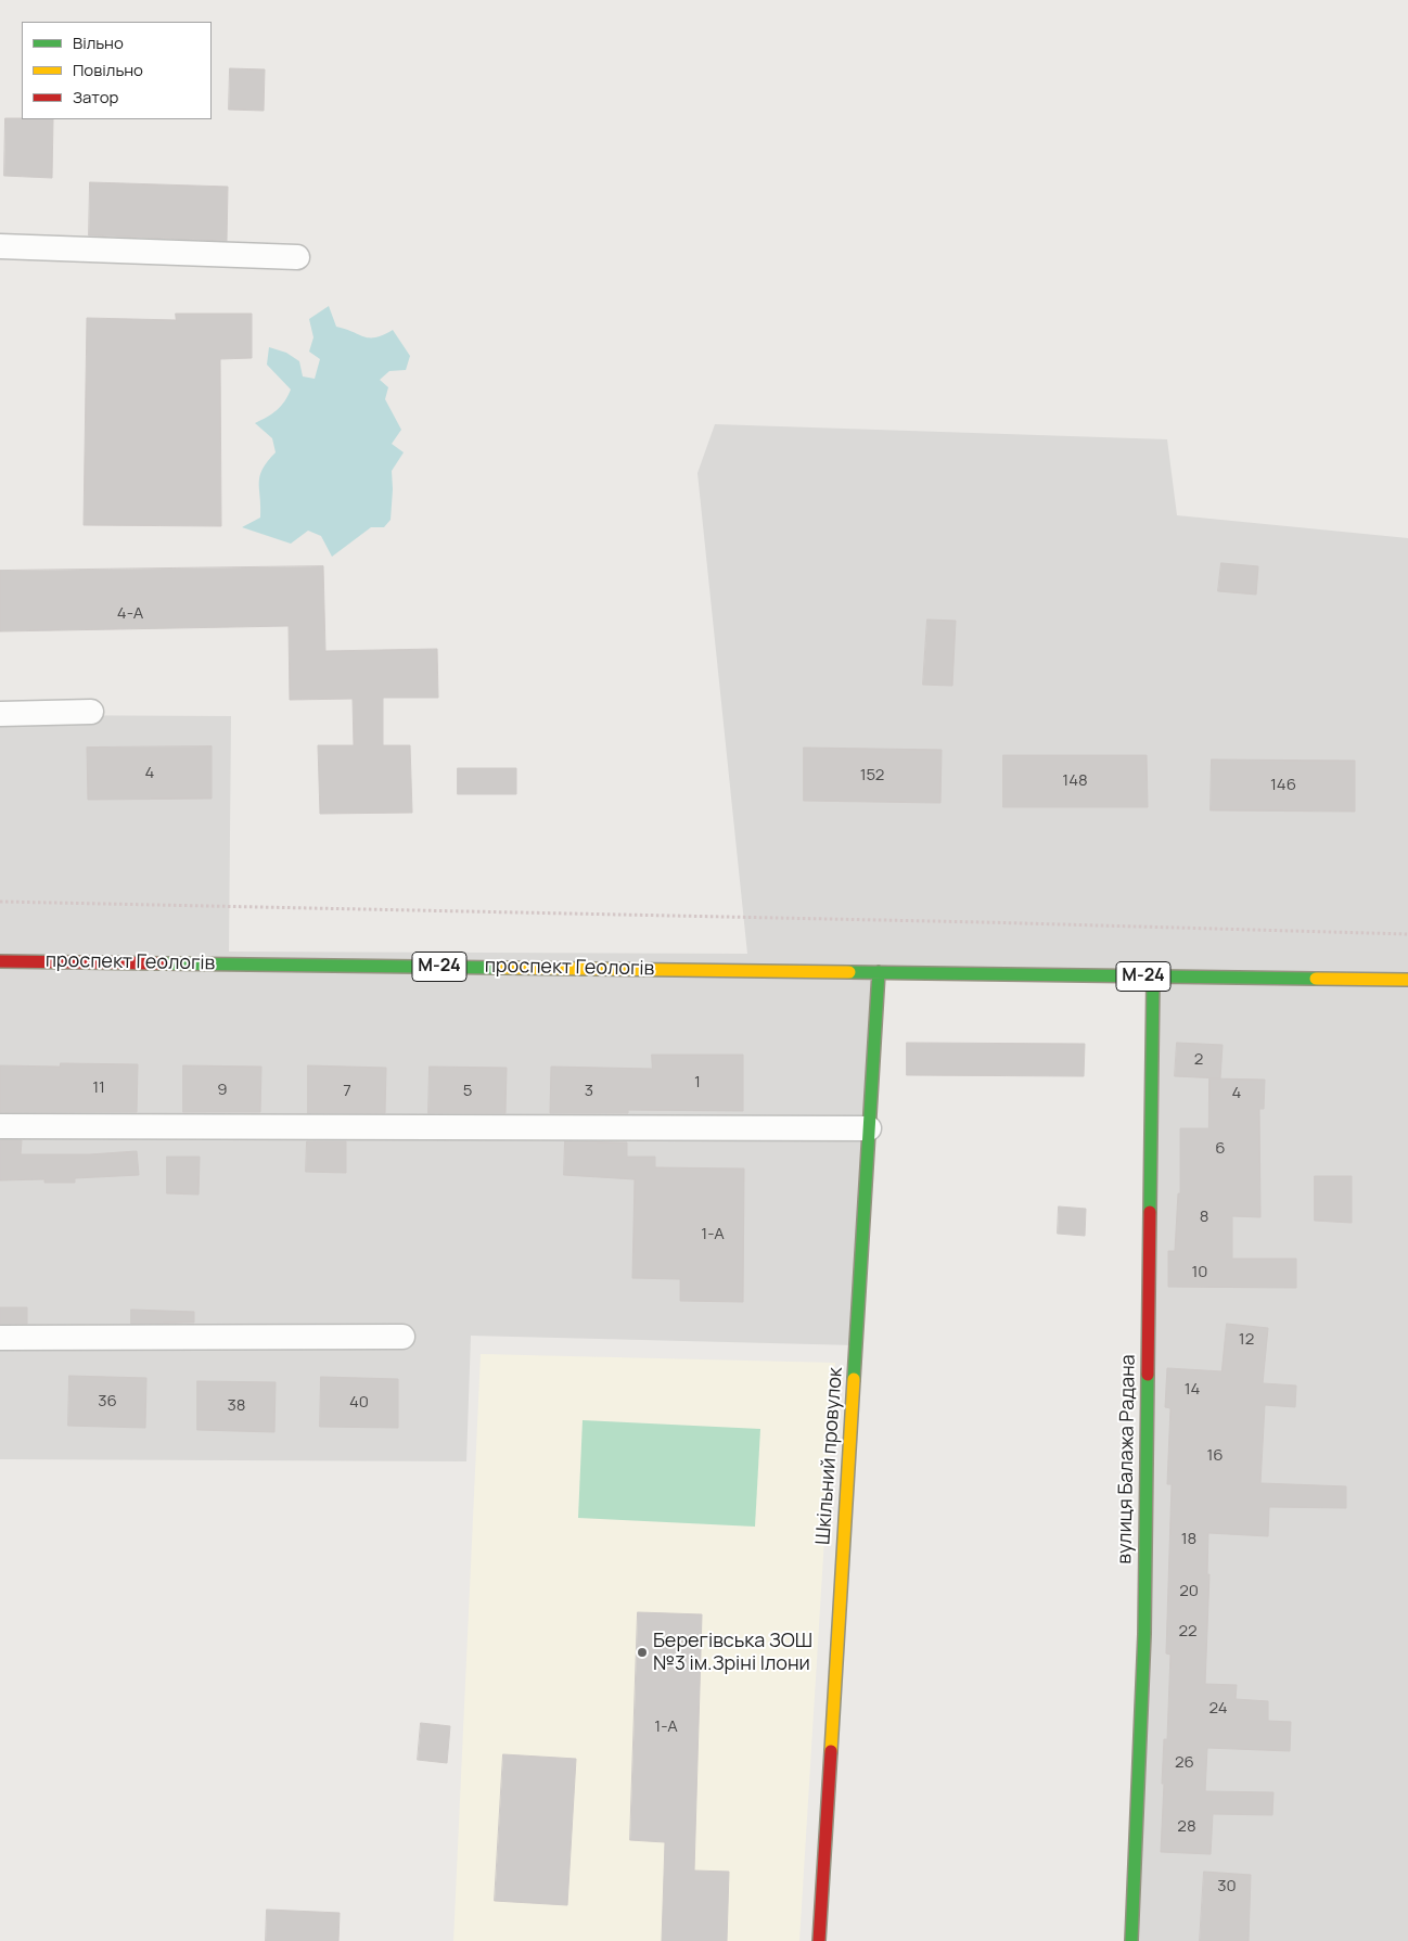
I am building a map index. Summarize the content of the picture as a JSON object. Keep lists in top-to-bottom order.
{
  "streets": {
    "main road": [
      "проспект Геологів",
      "М-24",
      "Шкільний провулок",
      "вулиця Балажа Радана"
    ]
  },
  "crossings": [
    ["проспект Геологів", "М-24"],
    ["проспект Геологів", "Шкільний провулок"],
    ["М-24", "Шкільний провулок"],
    ["М-24", "вулиця Балажа Радана"]
  ],
  "places": ["Берегівська ЗОШ №3 ім.Зріні Ілони"],
  "house_numbers": [
    "4-А",
    "4",
    "152",
    "148",
    "146",
    "2",
    "1",
    "11",
    "9",
    "7",
    "5",
    "3",
    "4",
    "6",
    "8",
    "1-А",
    "10",
    "12",
    "14",
    "36",
    "40",
    "38",
    "16",
    "18",
    "20",
    "22",
    "24",
    "1-А",
    "26",
    "28",
    "30"
  ],
  "legend": ["Вільно", "Повільно", "Затор"]
}
